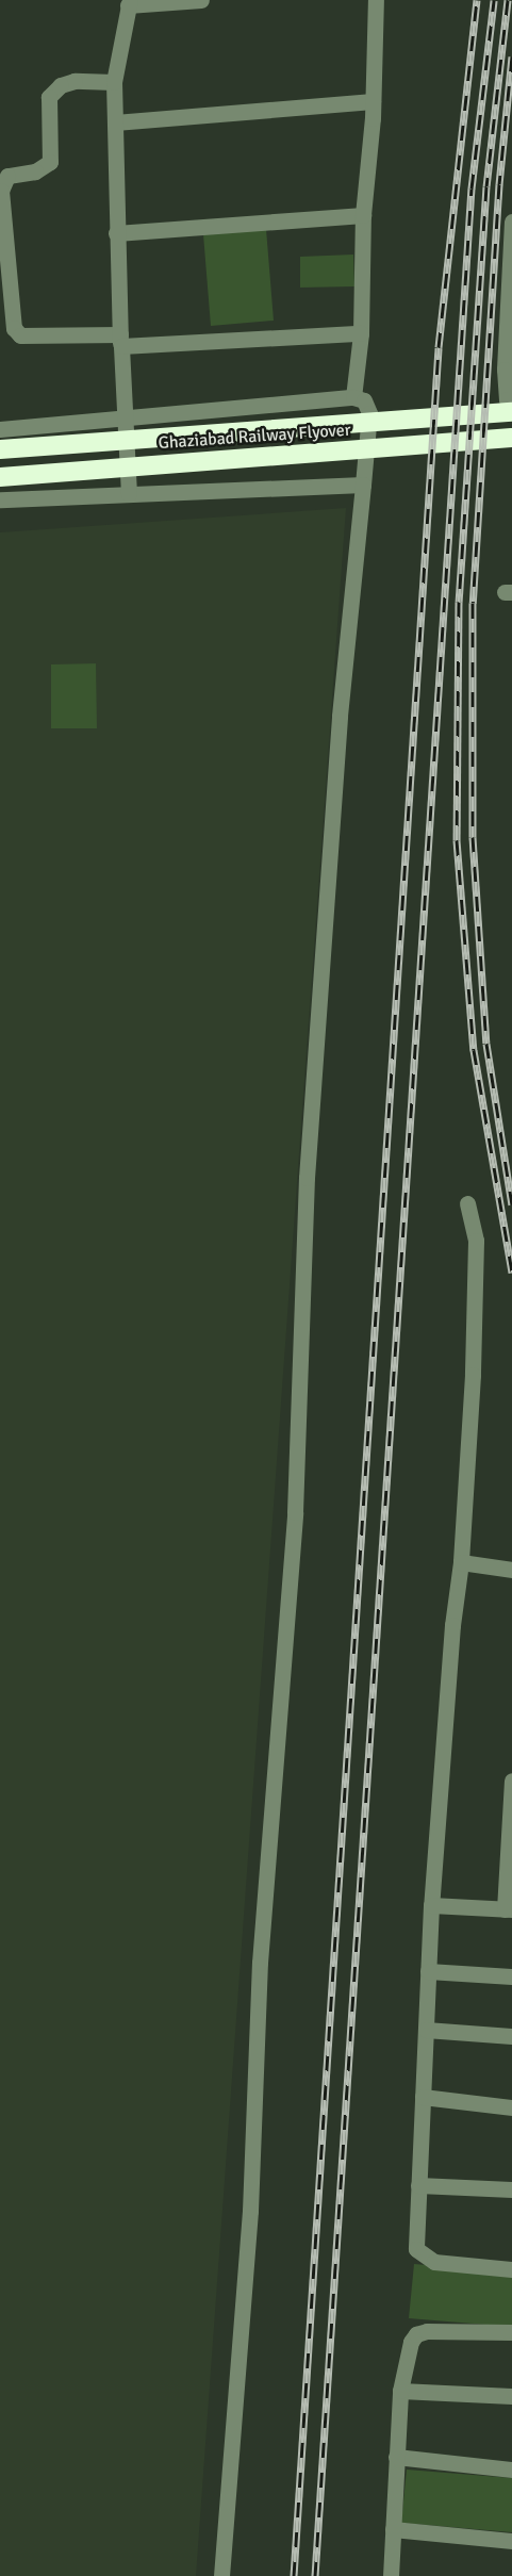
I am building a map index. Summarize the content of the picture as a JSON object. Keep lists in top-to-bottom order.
{
  "streets": {
    "highway": ["Ghaziabad Railway Flyover"]
  }
}
